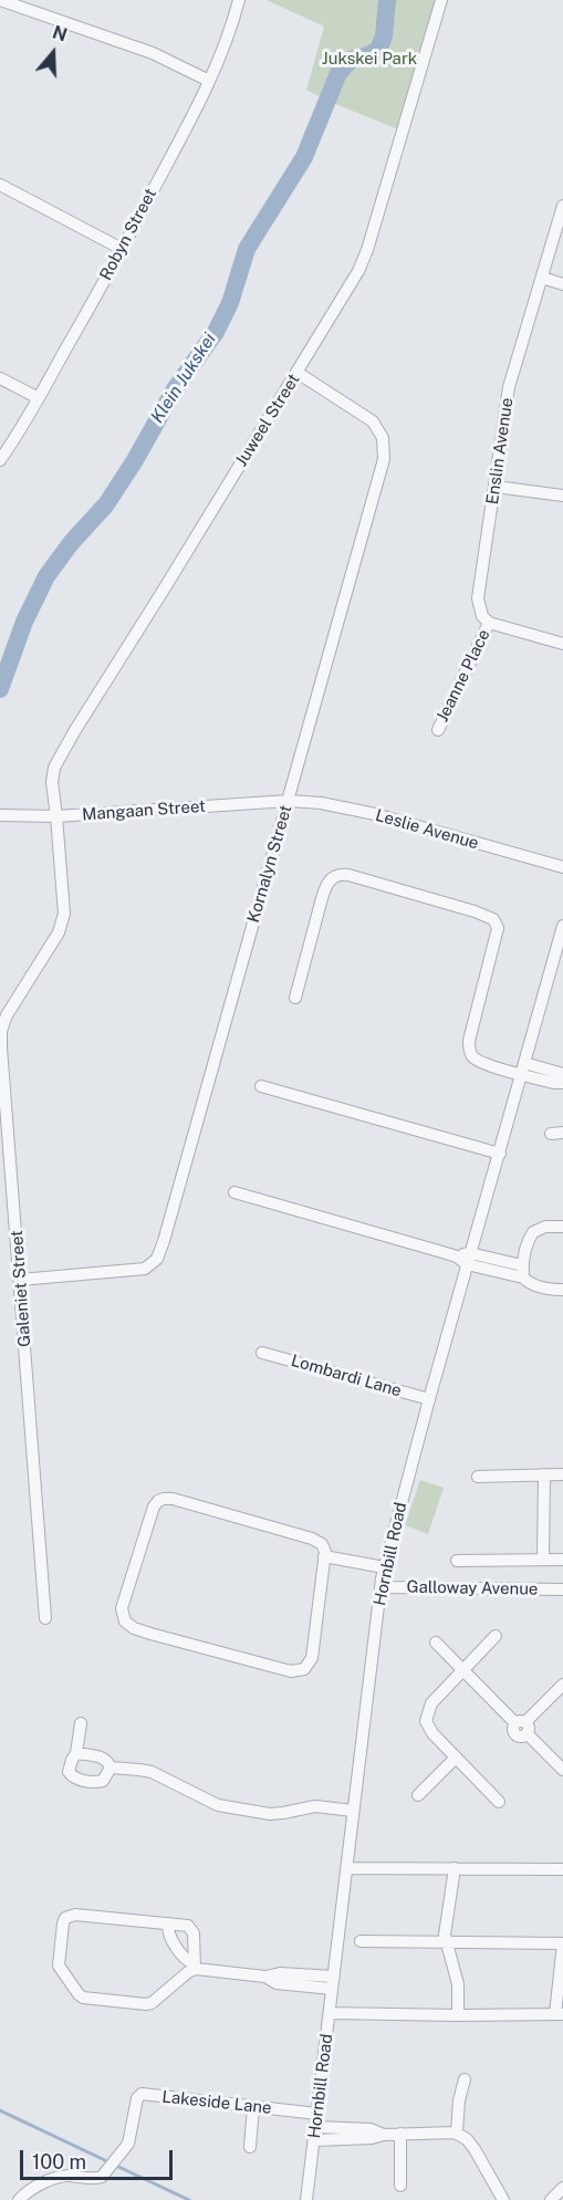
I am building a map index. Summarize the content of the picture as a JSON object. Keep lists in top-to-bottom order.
{
  "streets": {
    "street": [
      "Robyn Street",
      "Juweel Street",
      "Enslin Avenue",
      "Jeanne Place",
      "Mangaan Street",
      "Leslie Avenue",
      "Kornalyn Street",
      "Galeniet Street",
      "Lombardi Lane",
      "Hornbill Road",
      "Galloway Avenue",
      "Lakeside Lane"
    ]
  },
  "crossings": [
    ["Juweel Street", "Mangaan Street"],
    ["Juweel Street", "Kornalyn Street"],
    ["Juweel Street", "Galeniet Street"],
    ["Enslin Avenue", "Jeanne Place"],
    ["Mangaan Street", "Leslie Avenue"],
    ["Mangaan Street", "Kornalyn Street"],
    ["Mangaan Street", "Galeniet Street"],
    ["Leslie Avenue", "Kornalyn Street"],
    ["Kornalyn Street", "Galeniet Street"],
    ["Lombardi Lane", "Hornbill Road"],
    ["Hornbill Road", "Galloway Avenue"],
    ["Hornbill Road", "Lakeside Lane"]
  ],
  "water": ["Klein Jukskei"],
  "parks": ["Jukskei Park"],
  "scale_bar": "100 m",
  "north": "top"
}
